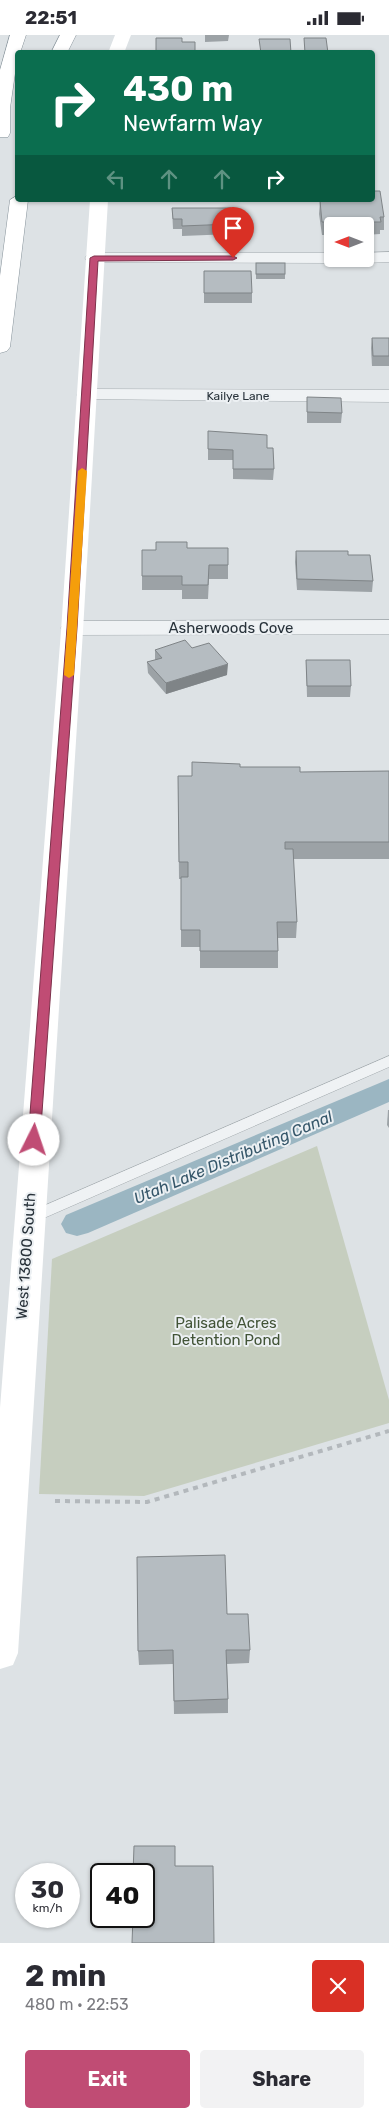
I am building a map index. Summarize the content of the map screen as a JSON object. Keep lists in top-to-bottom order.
{
  "streets": {
    "main road": ["West 13800 South"],
    "street": ["Kailye Lane", "Asherwoods Cove"]
  },
  "crossings": [
    ["Kailye Lane", "West 13800 South"],
    ["Asherwoods Cove", "West 13800 South"]
  ],
  "water": ["Utah Lake Distributing Canal"],
  "parks": ["Palisade Acres Detention Pond"],
  "north": "left",
  "page": {
    "status": "22:51",
    "turn": ["430 m", "Newfarm Way"],
    "speed": "30 km/h",
    "limit": "40",
    "heading": ["2 min", "480 m · 22:53"],
    "buttons": ["Exit", "Share"]
  }
}
